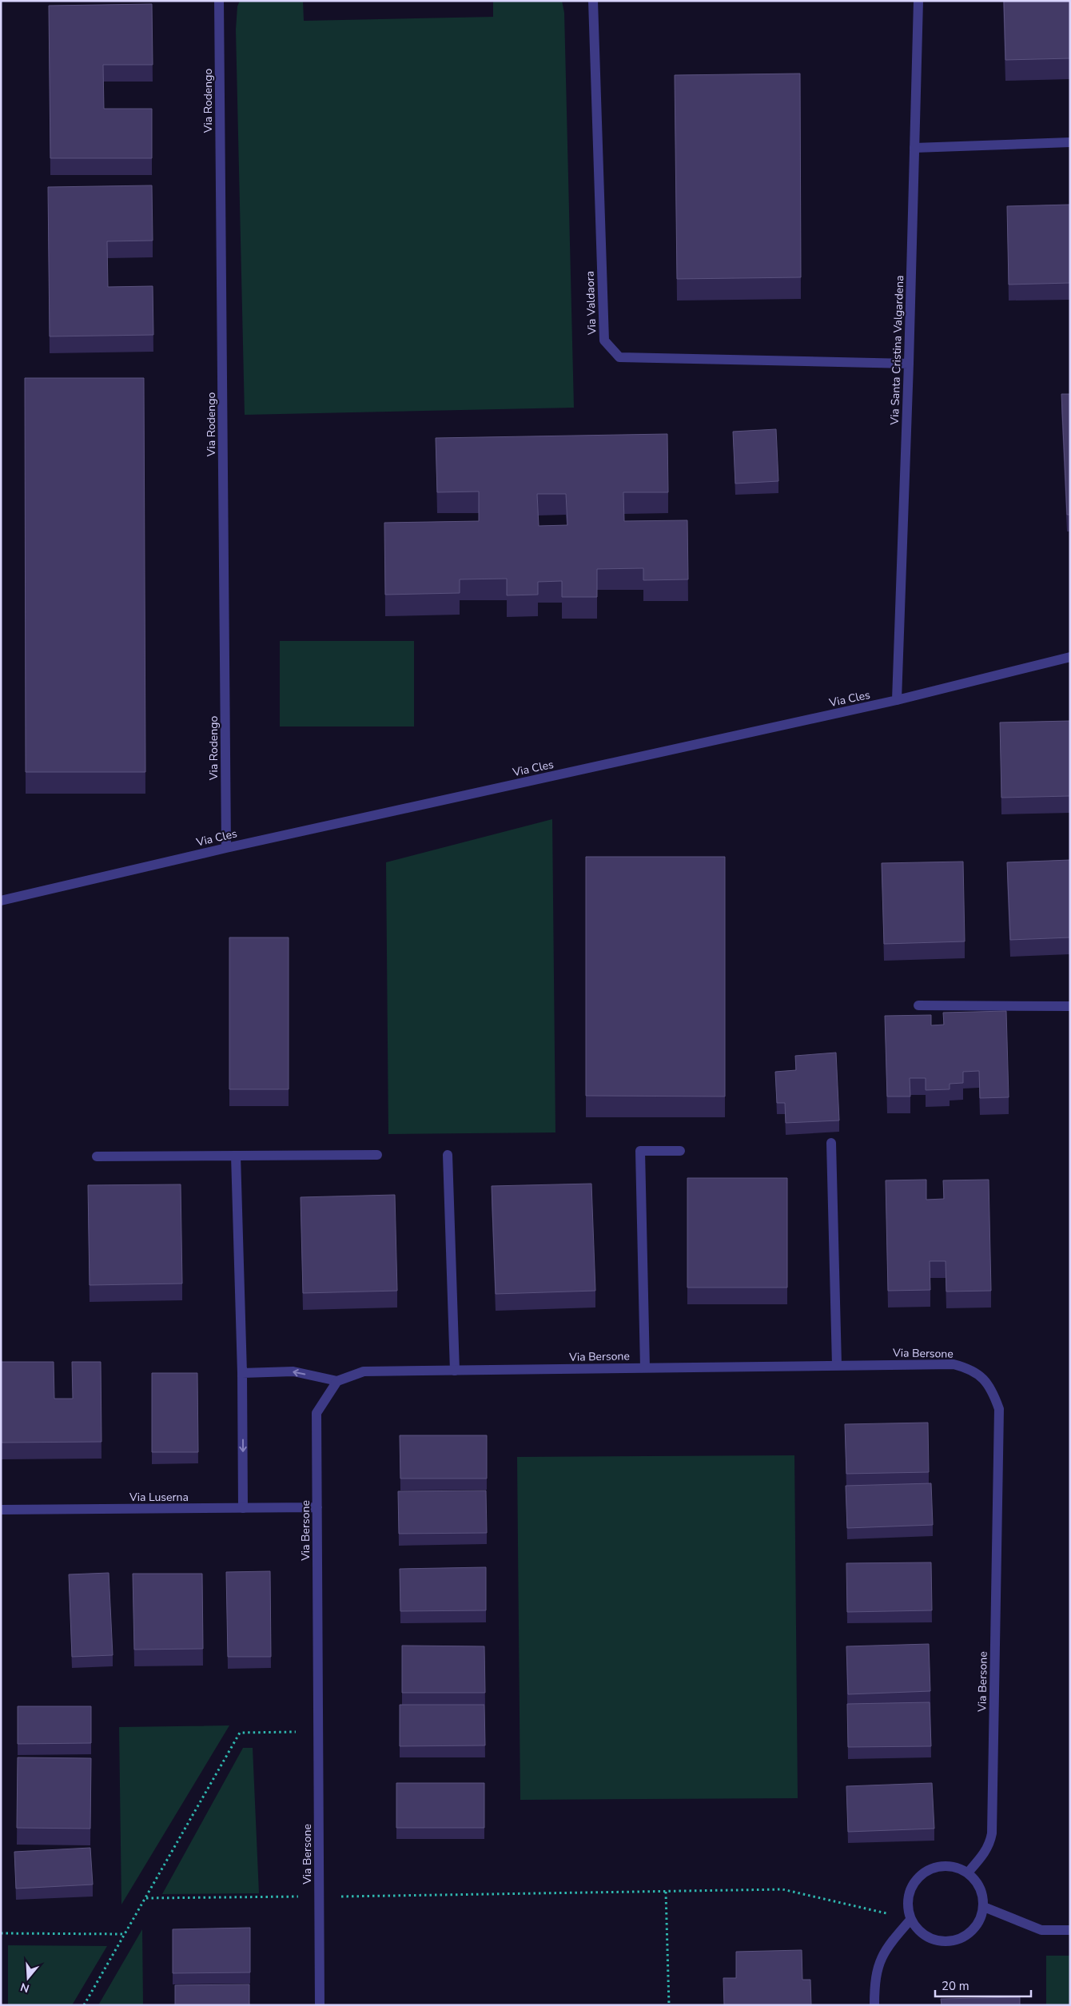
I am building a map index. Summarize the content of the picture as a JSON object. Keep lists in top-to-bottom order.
{
  "streets": {
    "street": [
      "Via Rodengo",
      "Via Valdaora",
      "Via Santa Cristina Valgardena",
      "Via Cles",
      "Via Bersone",
      "Via Luserna"
    ]
  },
  "crossings": [
    ["Via Rodengo", "Via Cles"],
    ["Via Valdaora", "Via Santa Cristina Valgardena"],
    ["Via Santa Cristina Valgardena", "Via Cles"],
    ["Via Bersone", "Via Luserna"]
  ],
  "scale_bar": "20 m",
  "north": "bottom"
}
